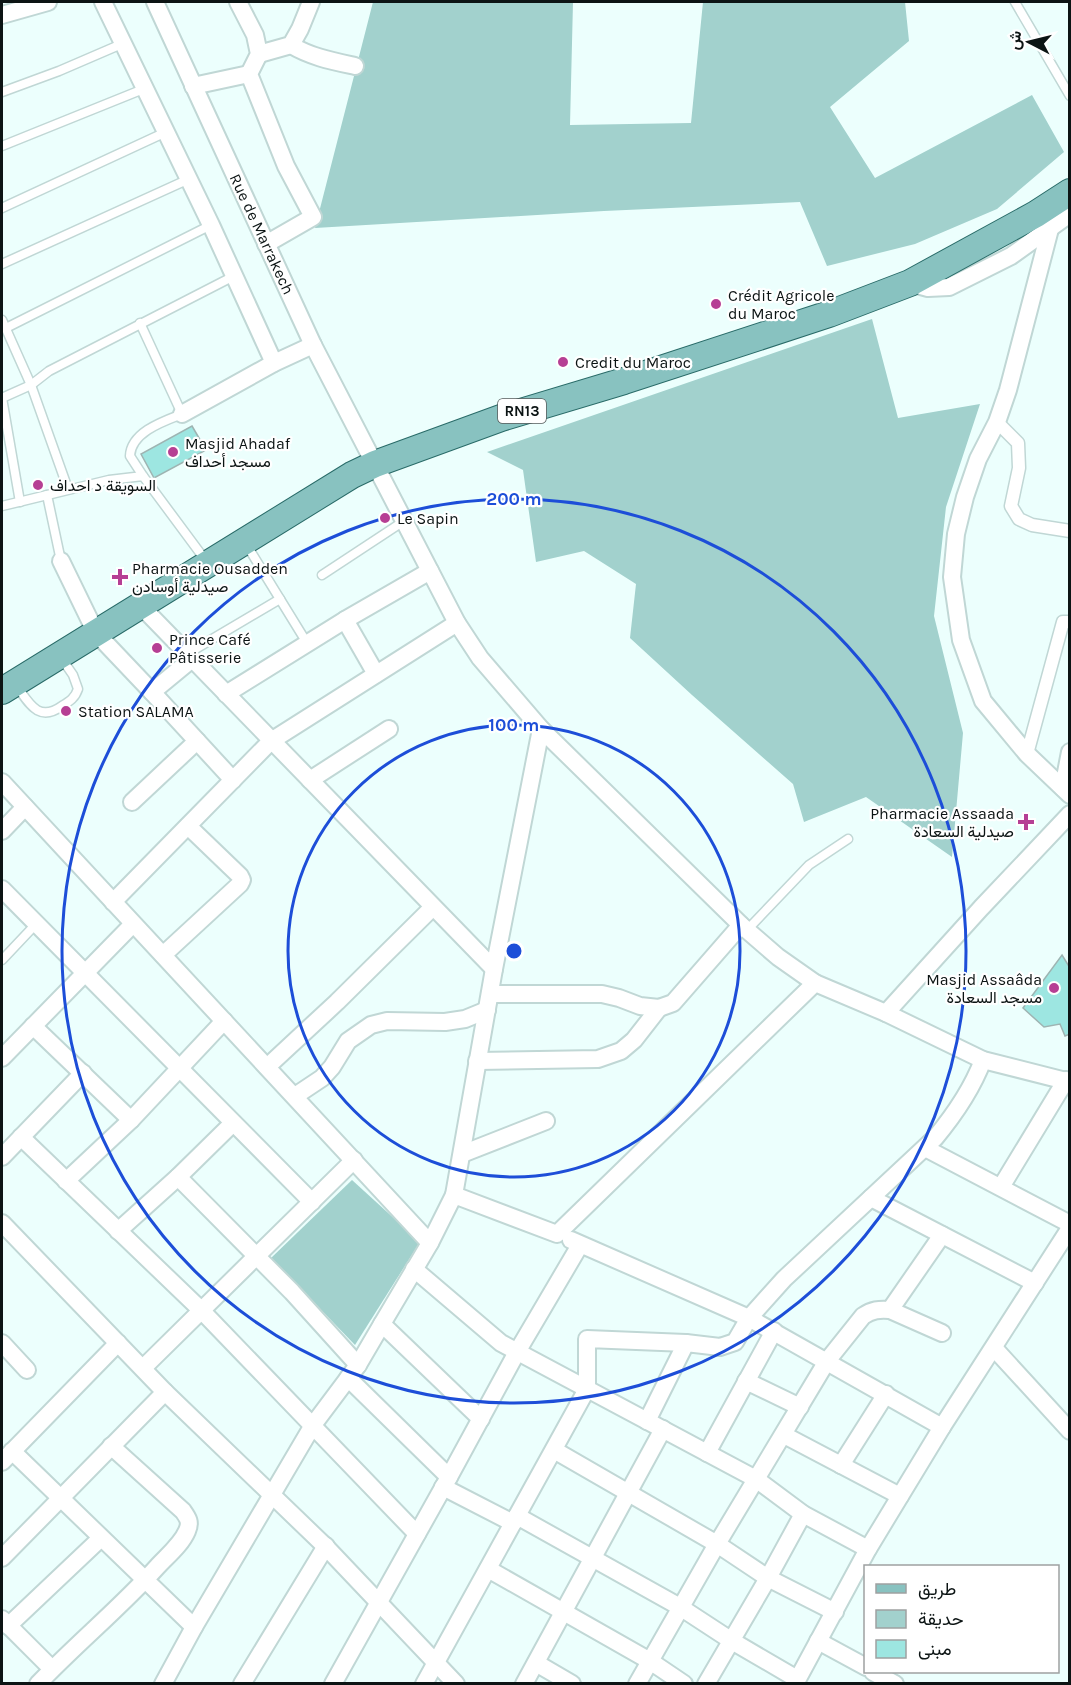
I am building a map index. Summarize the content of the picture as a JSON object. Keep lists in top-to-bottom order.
{
  "streets": {
    "main road": ["RN13"],
    "street": ["Rue de Marrakech"]
  },
  "crossings": [
    ["Rue de Marrakech", "RN13"]
  ],
  "places": {
    "other": [
      "Crédit Agricole du Maroc",
      "Credit du Maroc",
      "Masjid Ahadaf مسجد أحداف",
      "السويقة د احداف",
      "Le Sapin",
      "Prince Café Pâtisserie",
      "Station SALAMA",
      "Masjid Assaâda مسجد السعادة"
    ],
    "health": ["Pharmacie Ousadden صيدلية أوسادن", "Pharmacie Assaada صيدلية السعادة"]
  },
  "legend": ["طريق", "حديقة", "مبنى"],
  "north": "left",
  "rings": ["200 m", "100 m"]
}
